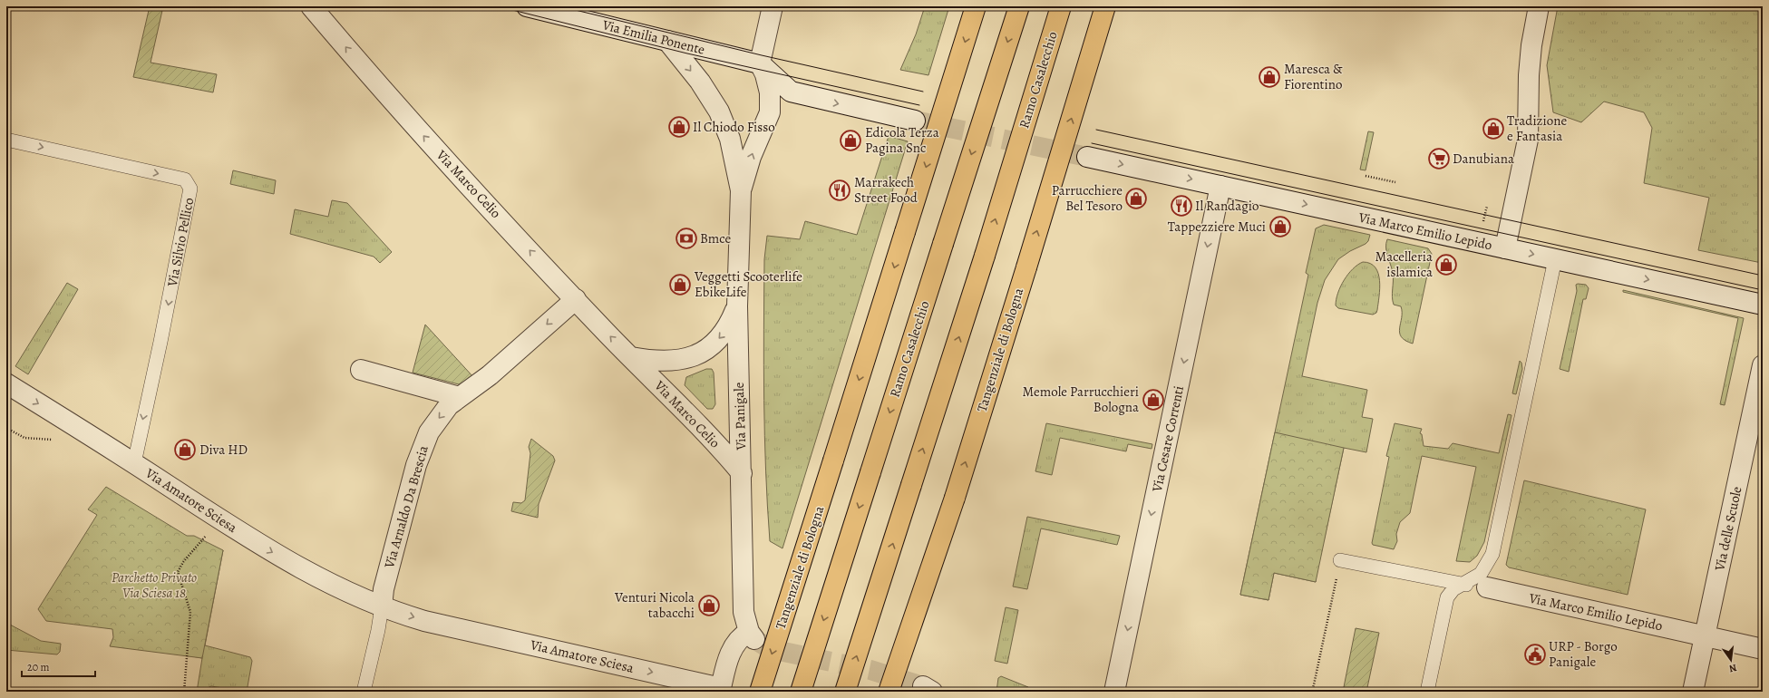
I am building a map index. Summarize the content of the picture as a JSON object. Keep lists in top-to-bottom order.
{
  "streets": {
    "highway": ["Ramo Casalecchio", "Tangenziale di Bologna"],
    "street": [
      "Via Emilia Ponente",
      "Via Marco Celio",
      "Via Marco Emilio Lepido",
      "Via Panigale",
      "Via Cesare Correnti",
      "Via Amatore Sciesa",
      "Via Arnaldo Da Brescia",
      "Via delle Scuole"
    ],
    "lane": ["Via Silvio Pellico"]
  },
  "crossings": [
    ["Via Emilia Ponente", "Via Panigale"],
    ["Via Marco Celio", "Via Panigale"],
    ["Via Marco Celio", "Via Arnaldo Da Brescia"],
    ["Via Marco Emilio Lepido", "Via Cesare Correnti"],
    ["Via Marco Emilio Lepido", "Via delle Scuole"],
    ["Via Silvio Pellico", "Via Amatore Sciesa"],
    ["Via Panigale", "Via Amatore Sciesa"],
    ["Via Amatore Sciesa", "Via Arnaldo Da Brescia"]
  ],
  "one_way": [
    "Via Marco Emilio Lepido",
    "Via Cesare Correnti",
    "Via Amatore Sciesa",
    "Via Arnaldo Da Brescia"
  ],
  "parks": ["Parchetto Privato Via Sciesa 18"],
  "places": {
    "shop": [
      "Maresca & Fiorentino",
      "Il Chiodo Fisso",
      "Tradizione e Fantasia",
      "Edicola Terza Pagina Snc",
      "Parrucchiere Bel Tesoro",
      "Tappezziere Muci",
      "Macelleria islamica",
      "Veggetti Scooterlife EbikeLife",
      "Memole Parrucchieri Bologna",
      "Diva HD",
      "Venturi Nicola tabacchi"
    ],
    "supermarket": ["Danubiana"],
    "restaurant": ["Marrakech Street Food", "Il Randagio"],
    "bank": ["Bmce"],
    "public building": ["URP - Borgo Panigale"]
  },
  "scale_bar": "20 m",
  "north": "bottom"
}
